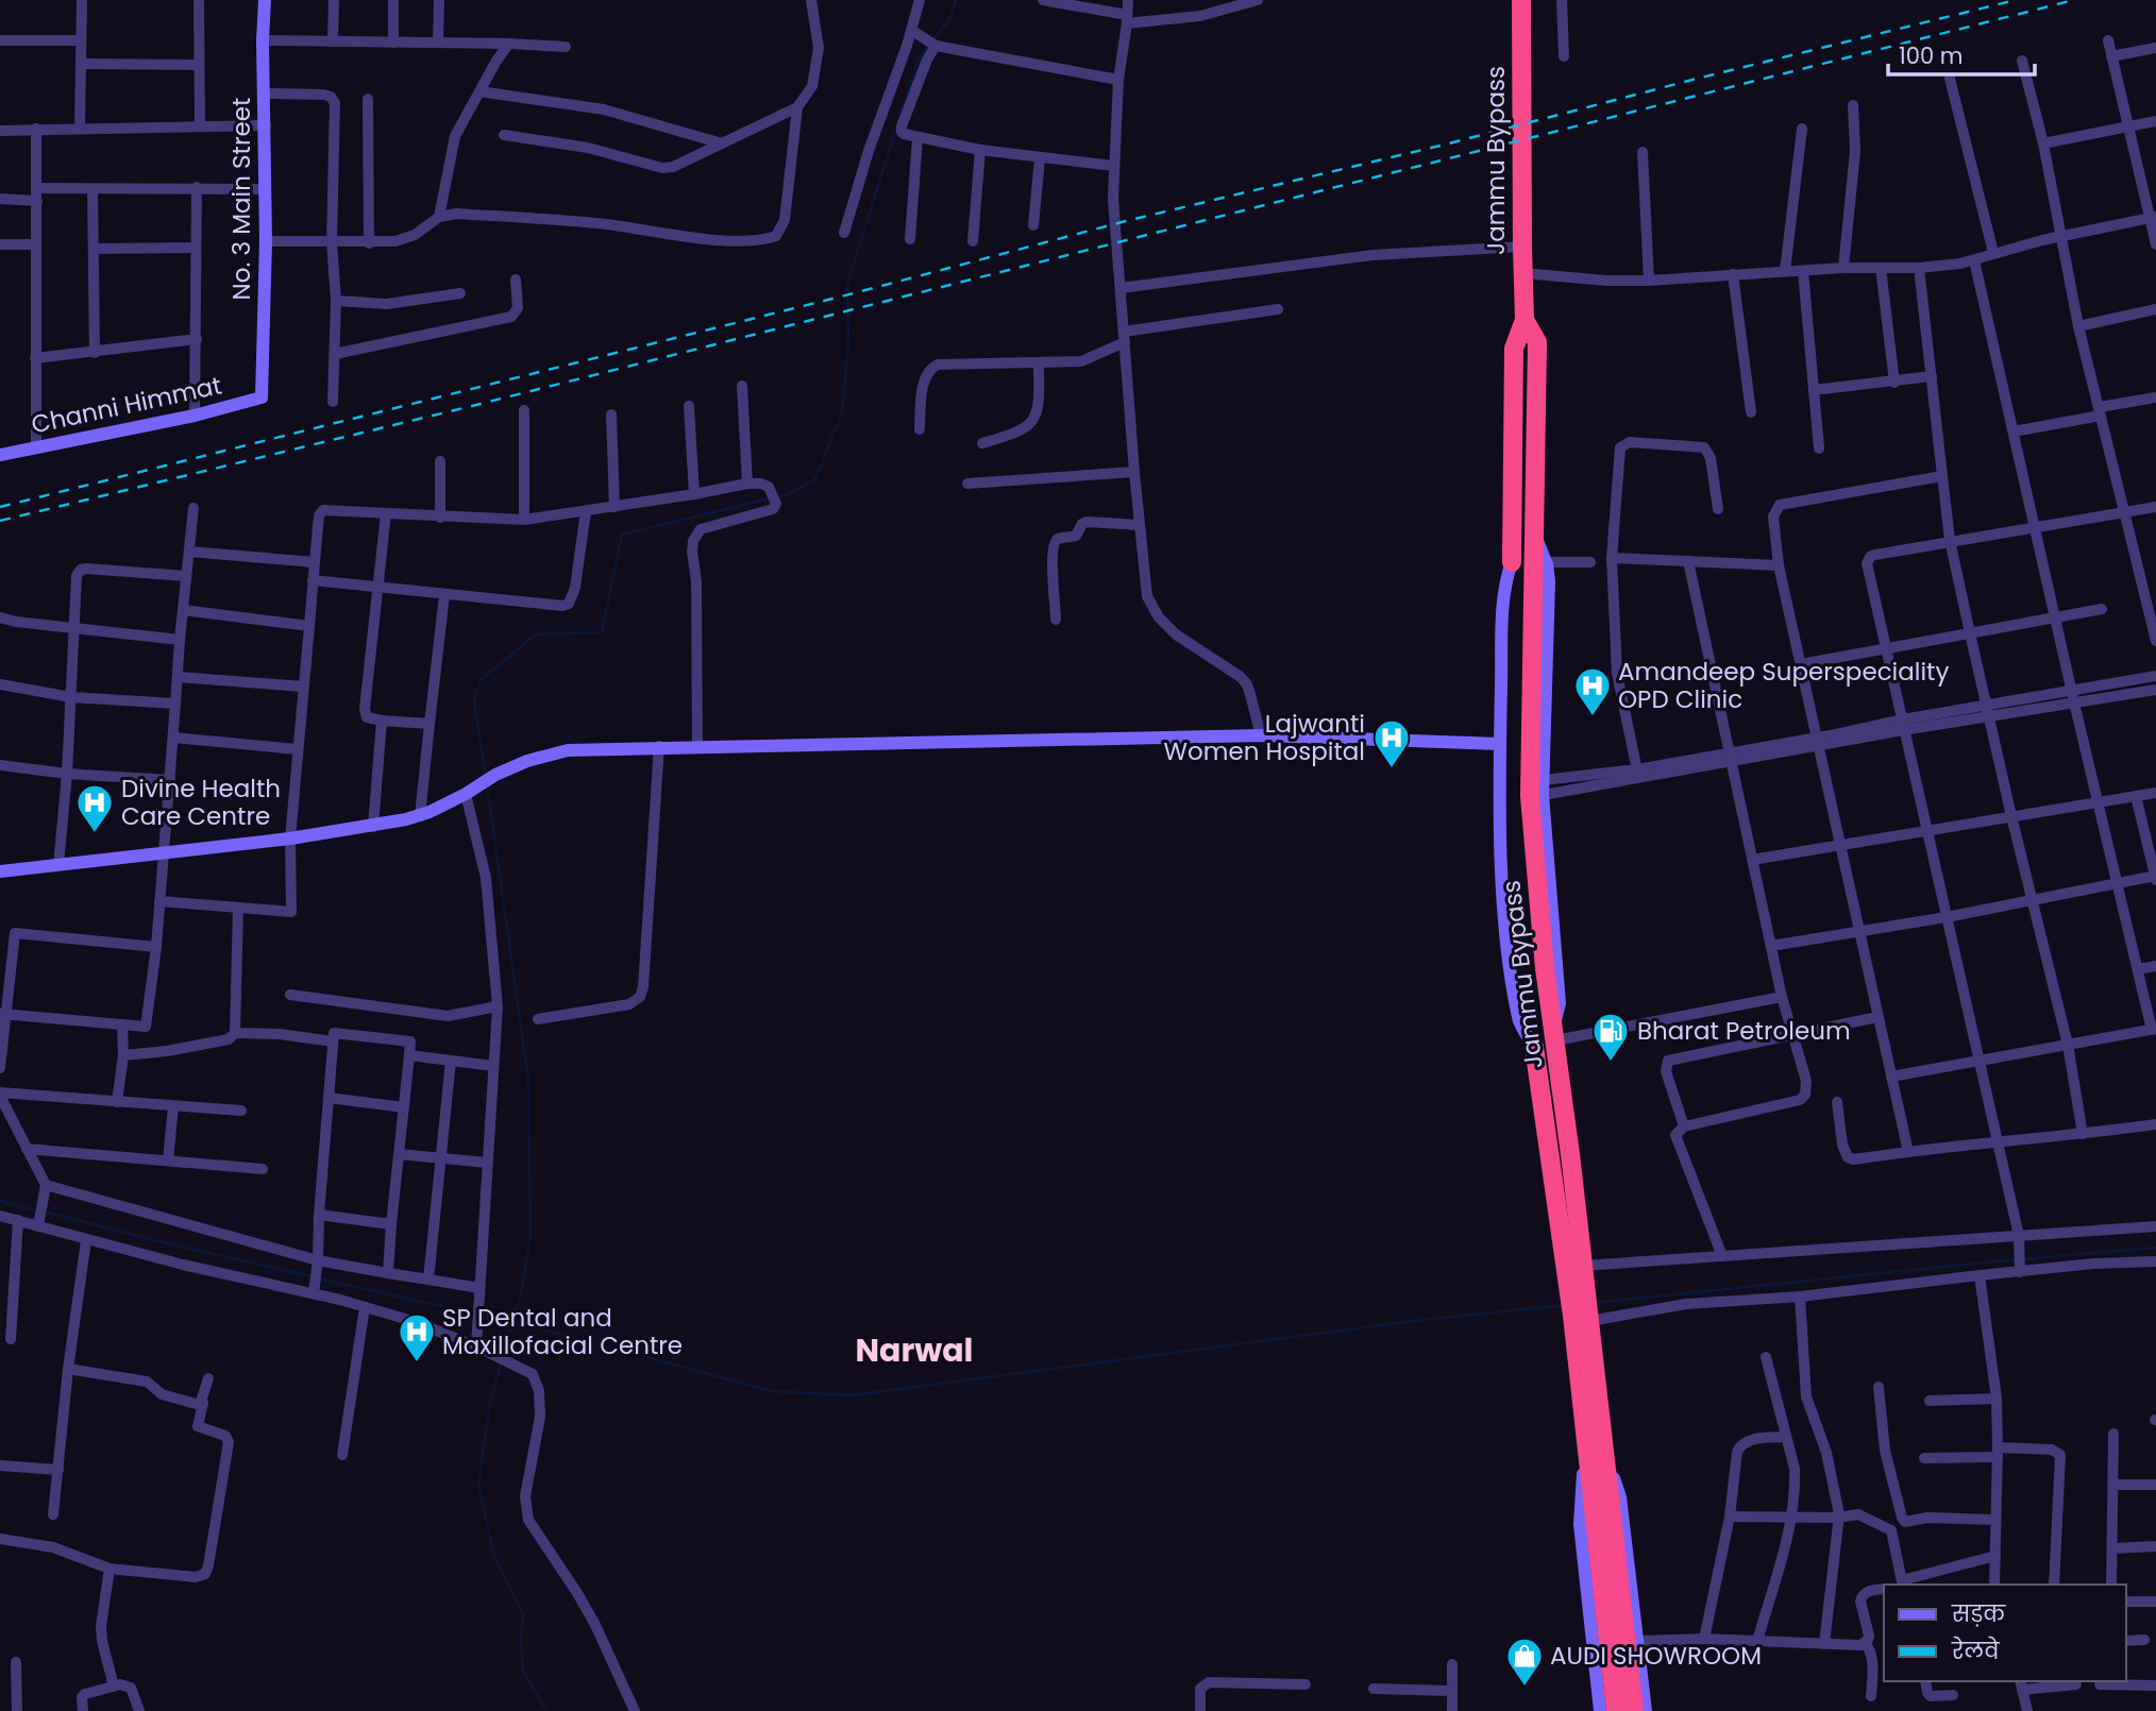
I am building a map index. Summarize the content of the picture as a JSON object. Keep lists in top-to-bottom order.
{
  "streets": {
    "highway": ["Jammu Bypass"],
    "street": ["No. 3 Main Street", "Channi Himmat"]
  },
  "crossings": [
    ["No. 3 Main Street", "Channi Himmat"]
  ],
  "districts": ["Narwal"],
  "places": {
    "hospital": [
      "Amandeep Superspeciality OPD Clinic",
      "Lajwanti Women Hospital",
      "Divine Health Care Centre",
      "SP Dental and Maxillofacial Centre"
    ],
    "fuel station": ["Bharat Petroleum"],
    "shop": ["AUDI SHOWROOM"]
  },
  "legend": ["सड़क", "रेलवे"],
  "scale_bar": "100 m"
}
